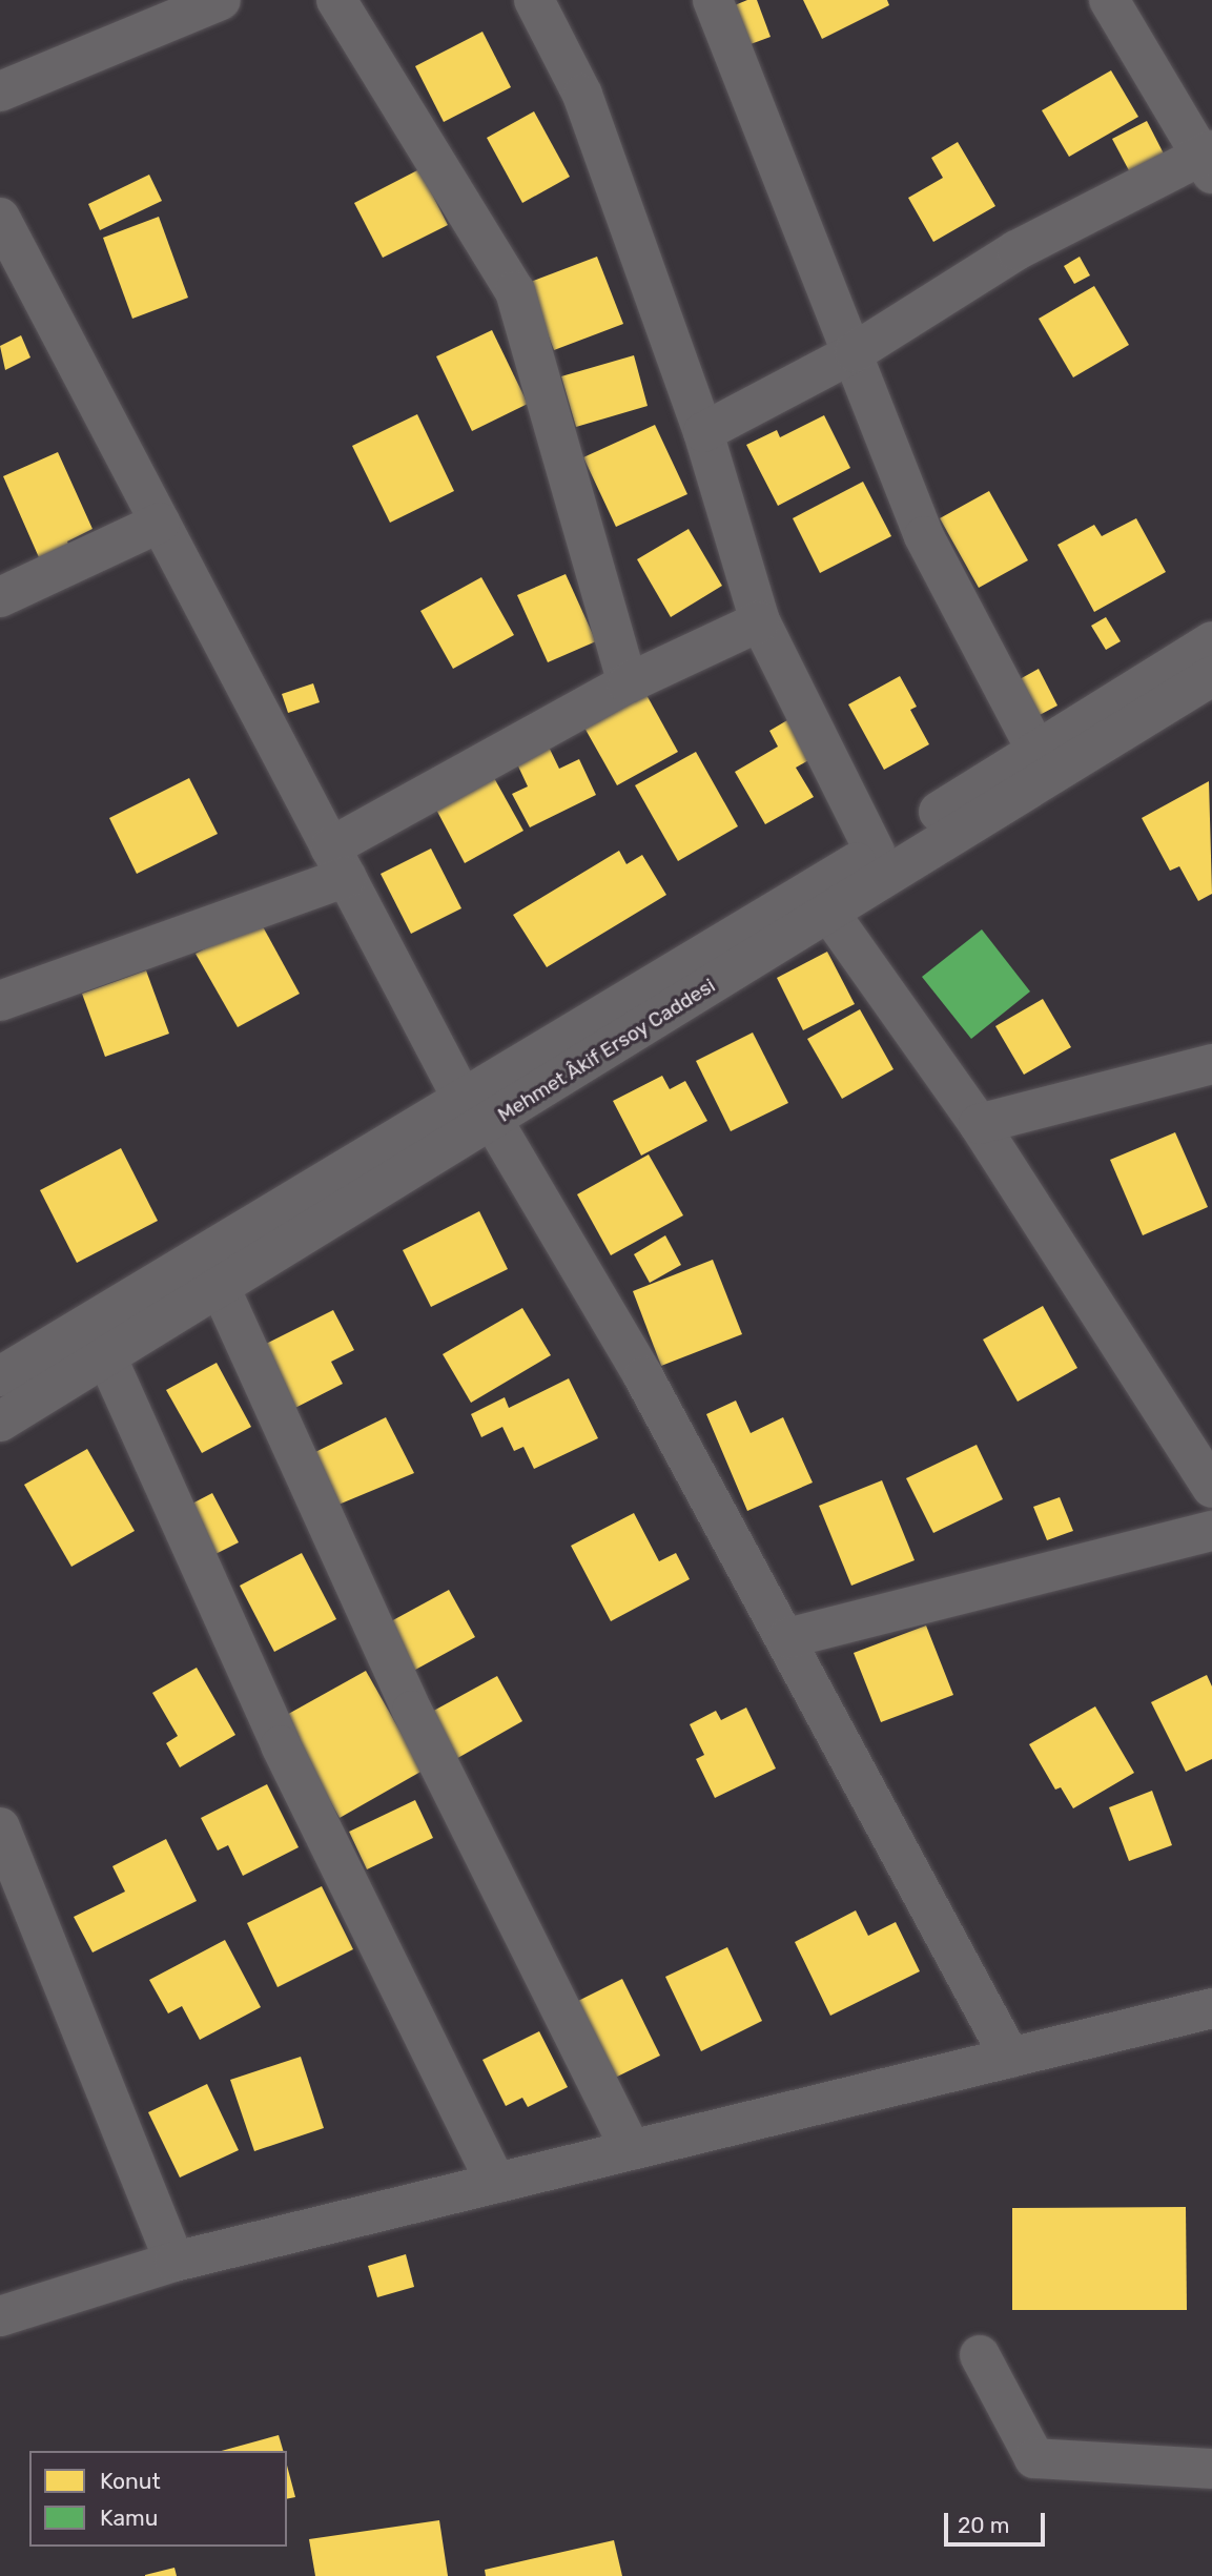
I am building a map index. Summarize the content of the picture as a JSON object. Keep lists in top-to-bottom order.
{
  "streets": {
    "street": ["Mehmet Âkif Ersoy Caddesi"]
  },
  "legend": ["Konut", "Kamu"],
  "scale_bar": "20 m"
}
